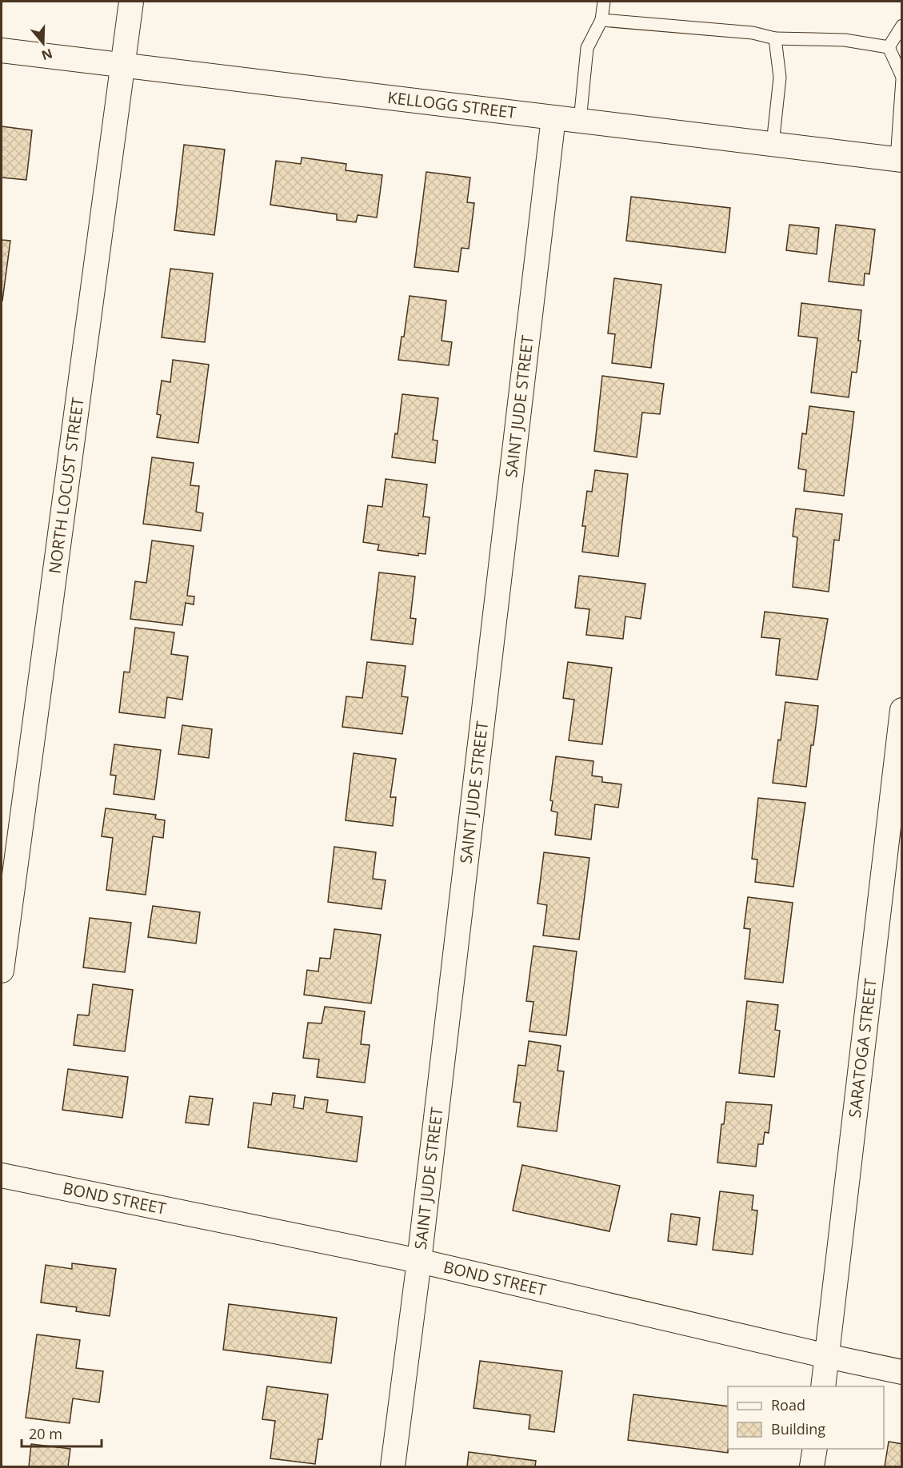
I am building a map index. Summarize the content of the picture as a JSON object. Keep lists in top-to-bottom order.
{
  "streets": {
    "street": [
      "KELLOGG STREET",
      "SAINT JUDE STREET",
      "NORTH LOCUST STREET",
      "SARATOGA STREET",
      "BOND STREET"
    ]
  },
  "crossings": [
    ["KELLOGG STREET", "SAINT JUDE STREET"],
    ["KELLOGG STREET", "NORTH LOCUST STREET"],
    ["SAINT JUDE STREET", "BOND STREET"],
    ["SARATOGA STREET", "BOND STREET"]
  ],
  "legend": ["Road", "Building"],
  "scale_bar": "20 m",
  "north": "bottom"
}
